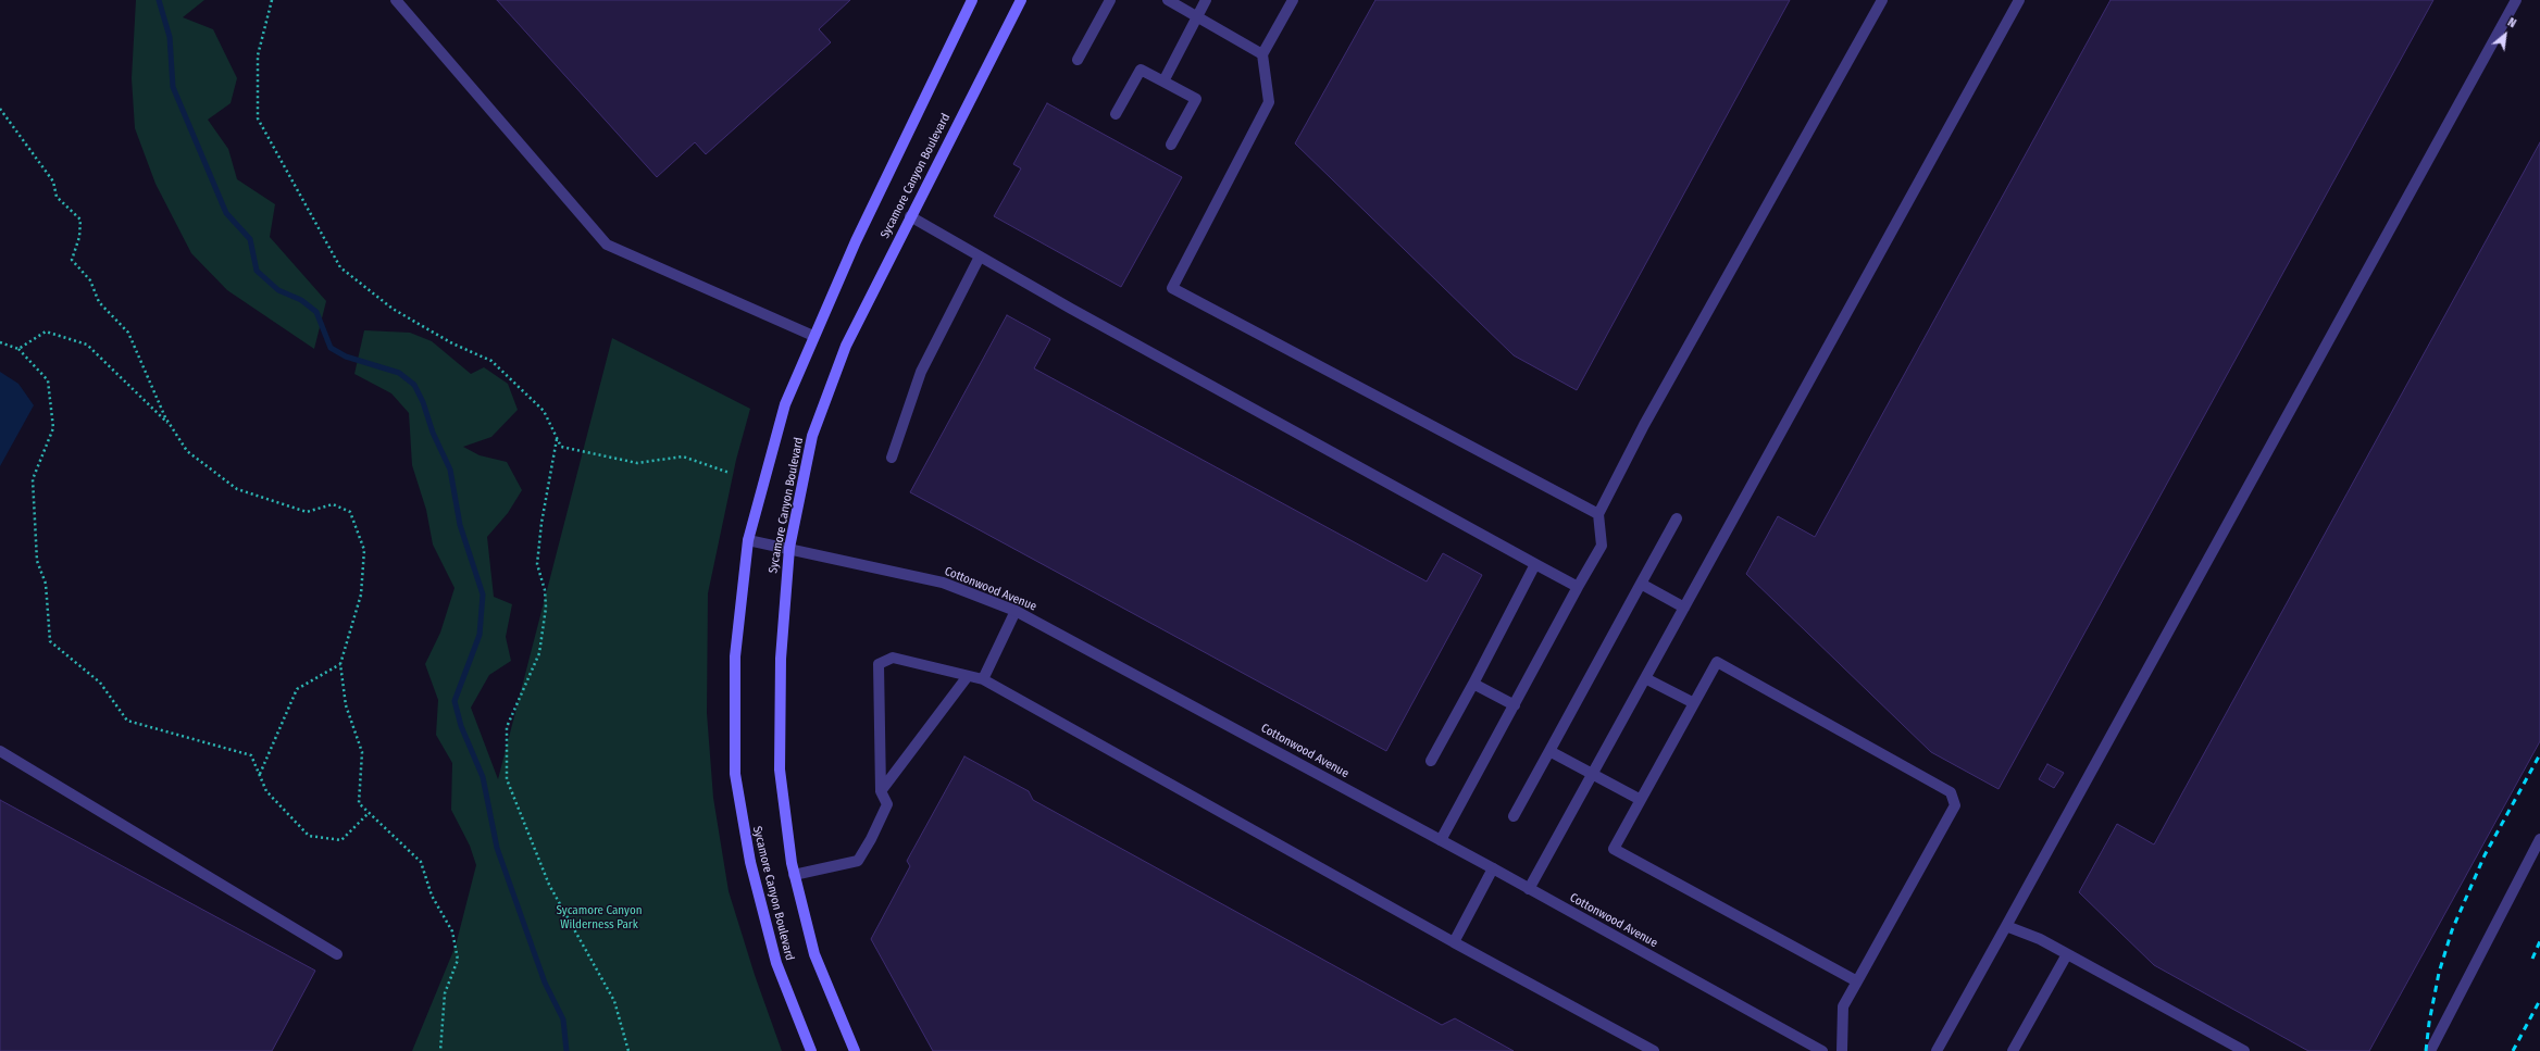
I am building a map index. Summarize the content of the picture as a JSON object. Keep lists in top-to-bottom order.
{
  "streets": {
    "main road": ["Sycamore Canyon Boulevard"],
    "street": ["Cottonwood Avenue"]
  },
  "crossings": [
    ["Sycamore Canyon Boulevard", "Cottonwood Avenue"]
  ],
  "parks": ["Sycamore Canyon Wilderness Park"],
  "north": "top right"
}
